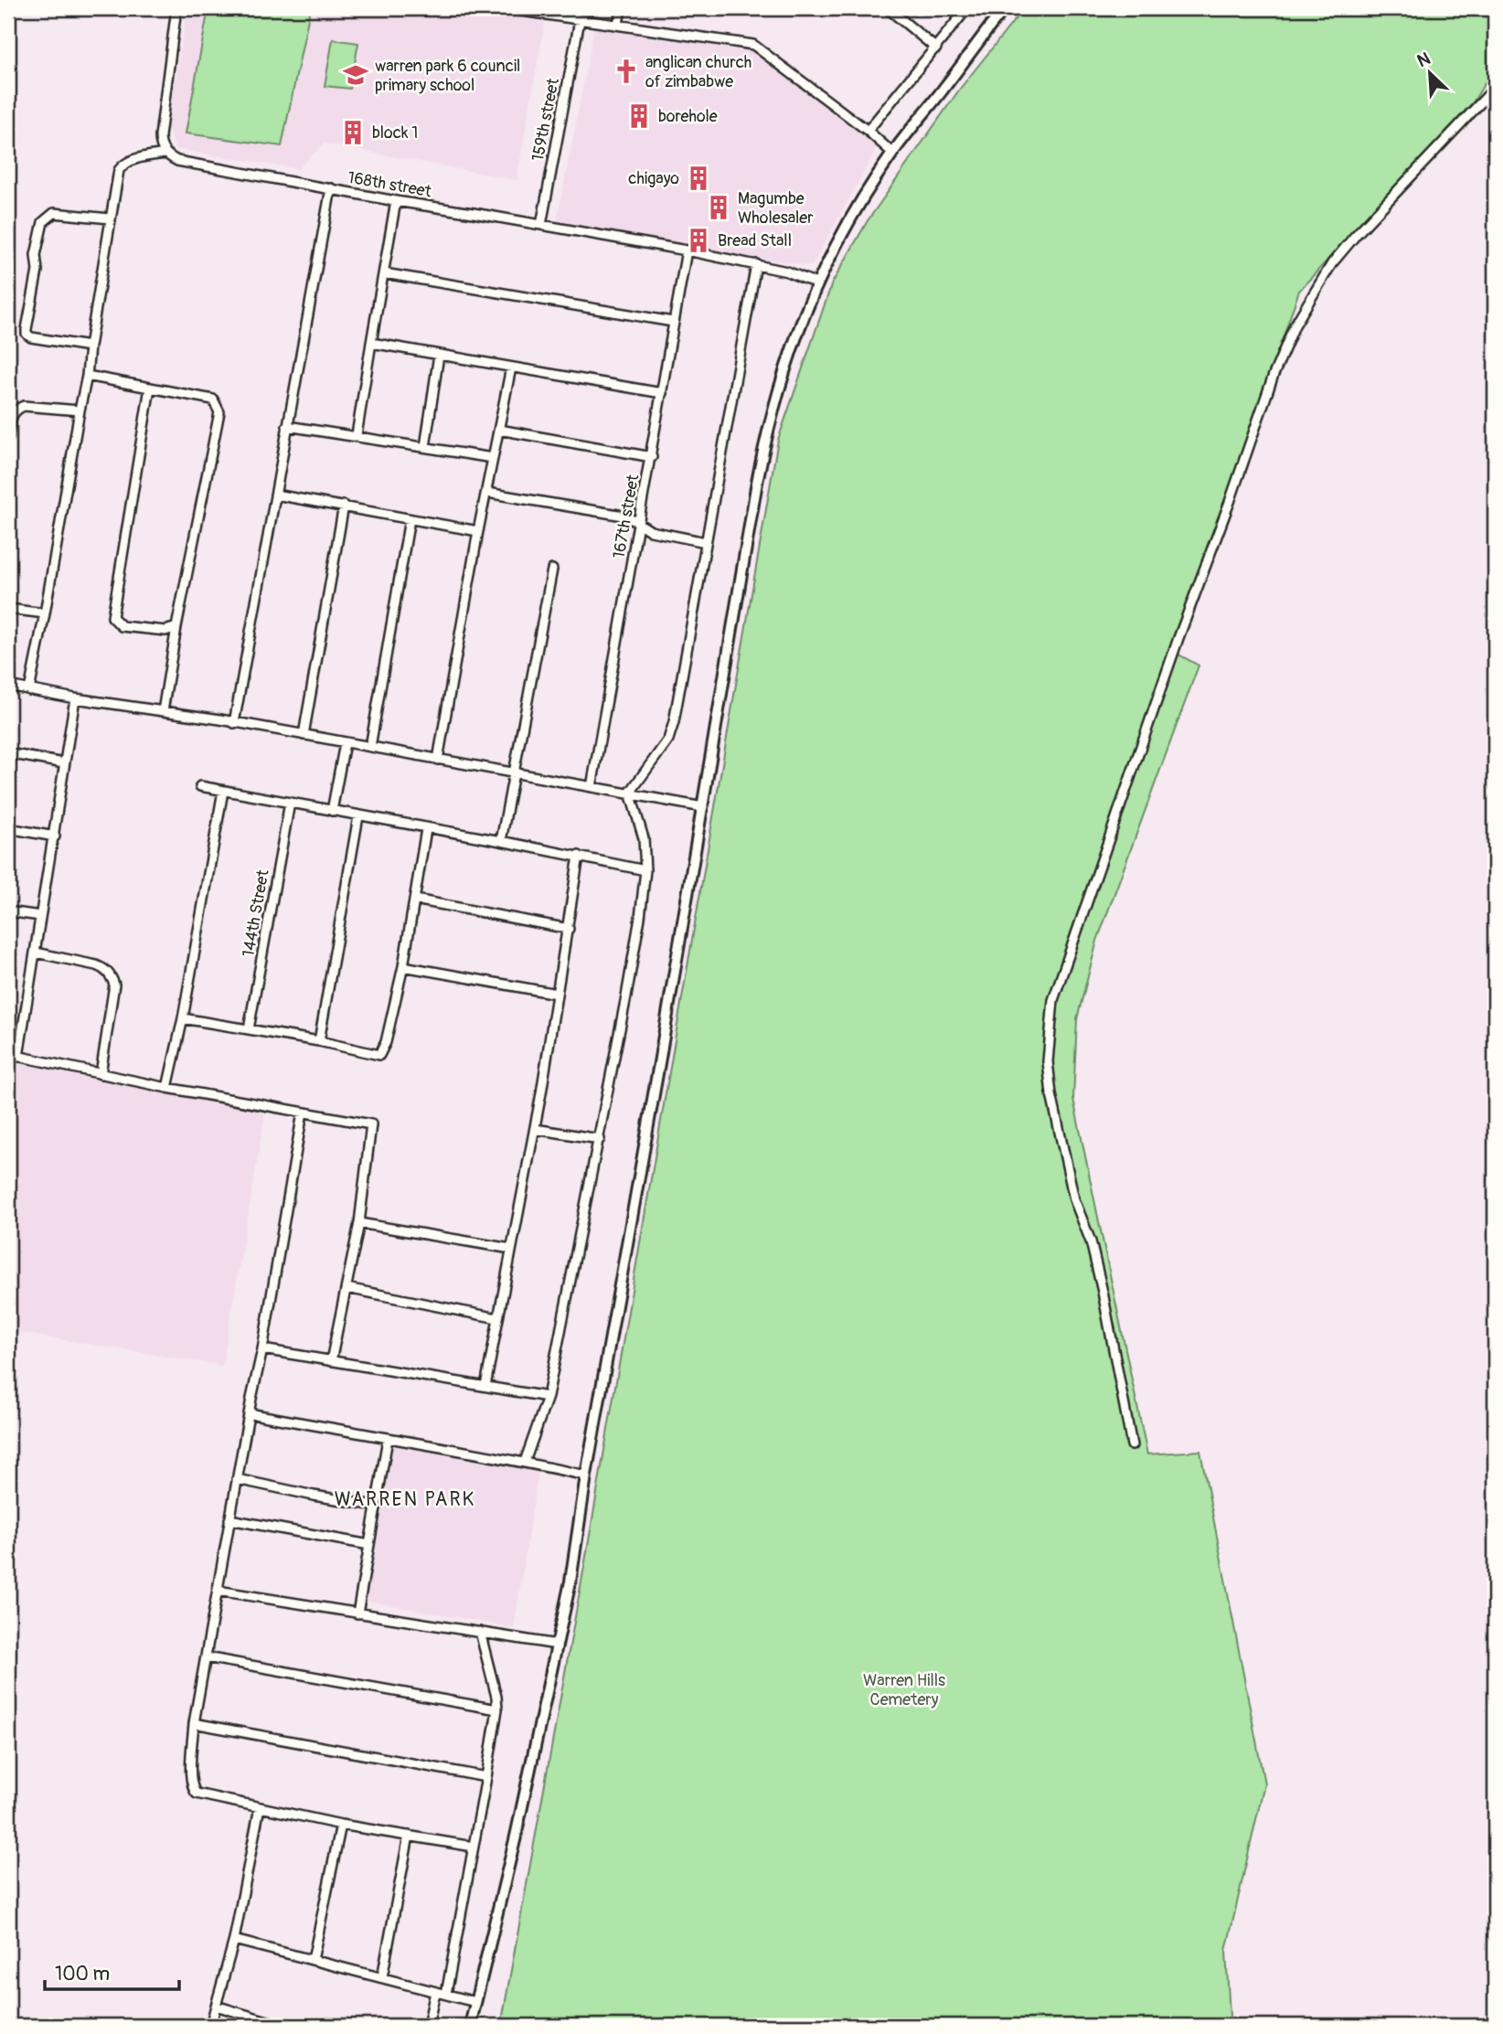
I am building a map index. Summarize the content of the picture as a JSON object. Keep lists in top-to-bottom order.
{
  "streets": {
    "street": [
      "159th street",
      "168th street",
      "167th street",
      "144th Street"
    ]
  },
  "crossings": [
    ["159th street", "168th street"],
    ["168th street", "167th street"]
  ],
  "districts": ["WARREN PARK"],
  "parks": ["Warren Hills Cemetery"],
  "places": {
    "church": ["anglican church of zimbabwe"],
    "school or university": ["warren park 6 council primary school"],
    "building": [
      "borehole",
      "block 1",
      "chigayo",
      "Magumbe Wholesaler",
      "Bread Stall"
    ]
  },
  "scale_bar": "100 m",
  "north": "top left"
}
